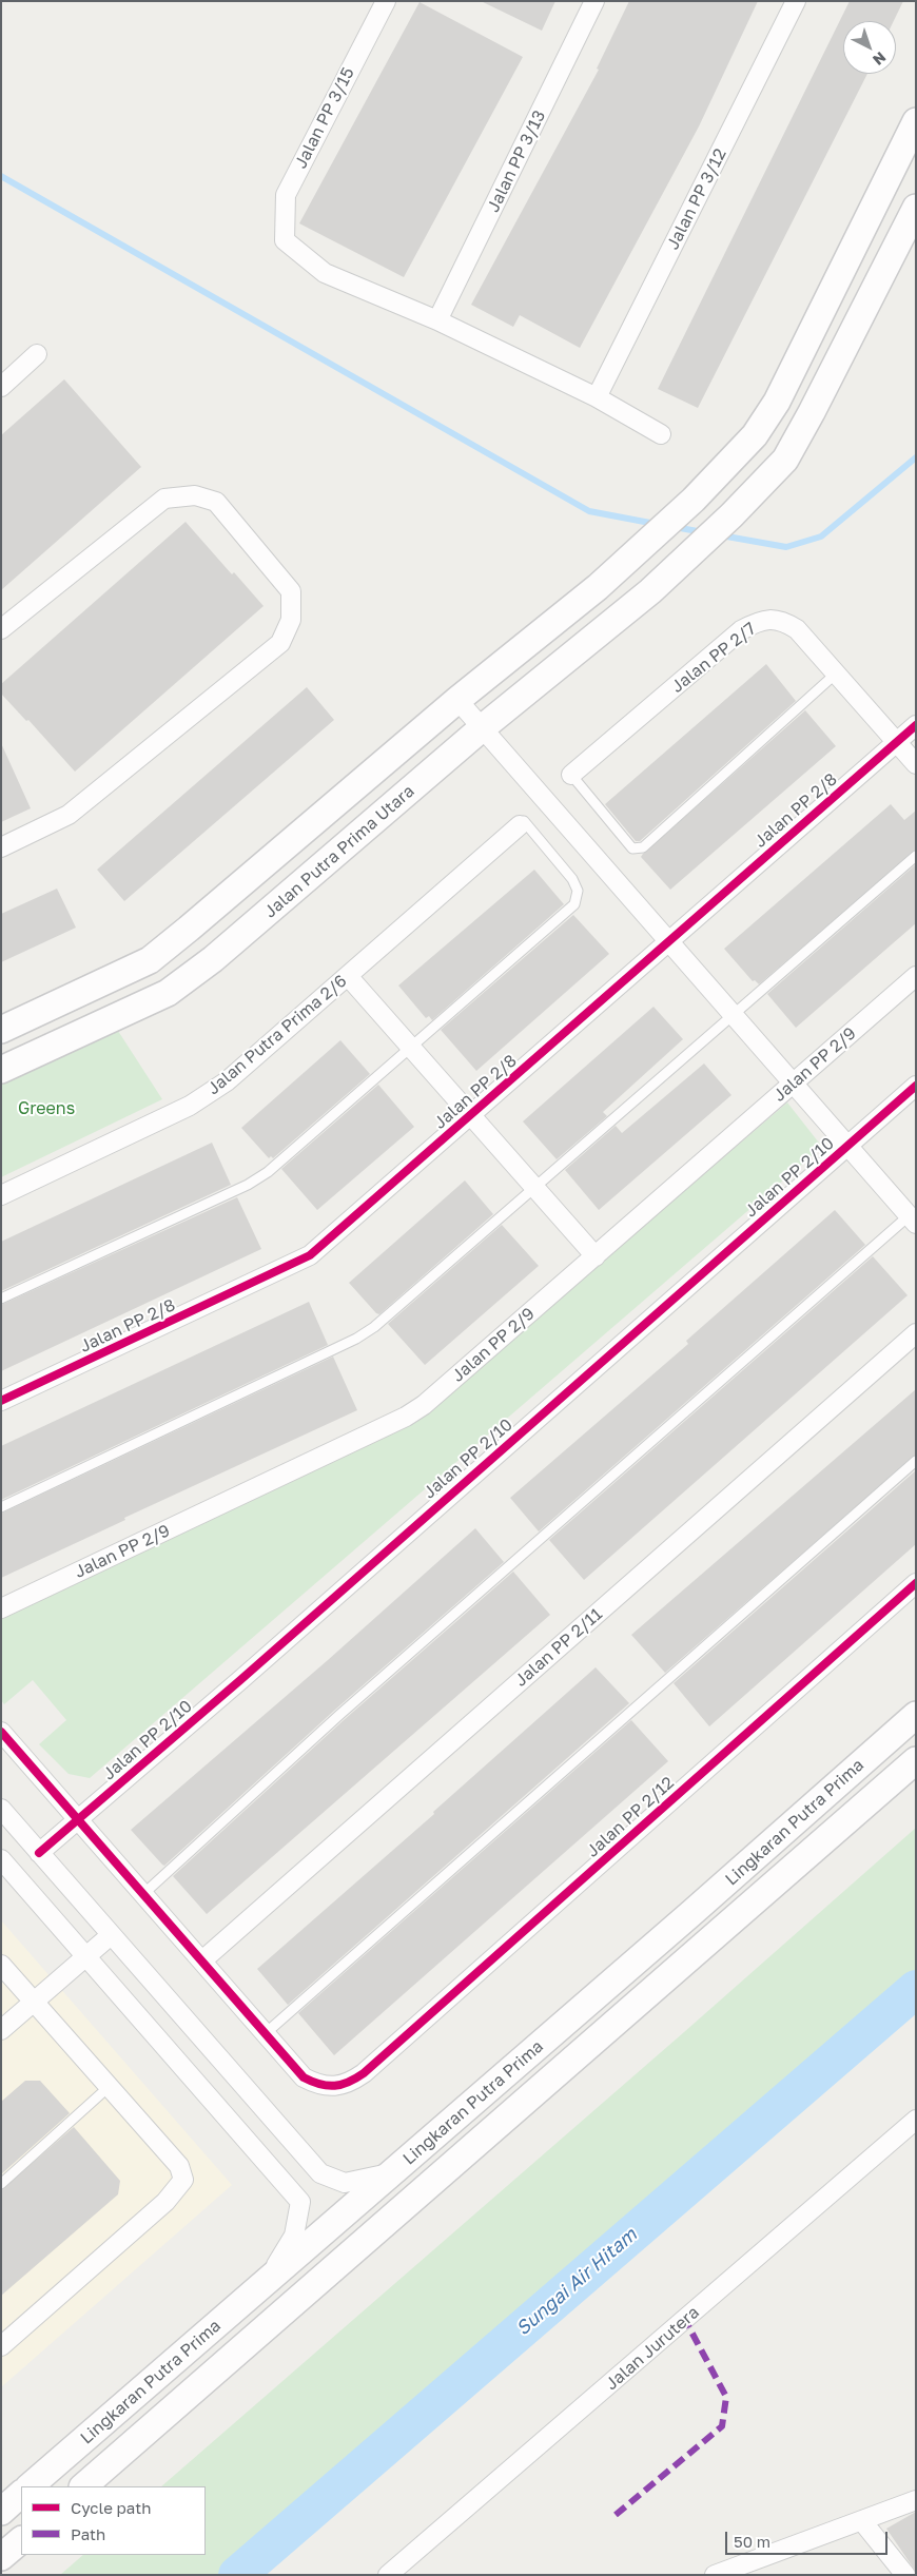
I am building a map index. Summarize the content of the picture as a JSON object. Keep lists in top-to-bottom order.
{
  "streets": {
    "main road": ["Jalan Putra Prima Utara", "Lingkaran Putra Prima"],
    "street": [
      "Jalan PP 3/15",
      "Jalan PP 3/13",
      "Jalan PP 3/12",
      "Jalan PP 2/7",
      "Jalan PP 2/8",
      "Jalan Putra Prima 2/6",
      "Jalan PP 2/9",
      "Jalan PP 2/10",
      "Jalan PP 2/11",
      "Jalan PP 2/12",
      "Jalan Jurutera"
    ]
  },
  "crossings": [
    ["Jalan PP 3/15", "Jalan PP 3/13"],
    ["Jalan PP 2/7", "Jalan PP 2/8"],
    ["Jalan PP 2/10", "Jalan PP 2/12"],
    ["Jalan PP 2/11", "Jalan PP 2/12"]
  ],
  "water": ["Sungai Air Hitam"],
  "parks": ["Greens"],
  "legend": ["Cycle path", "Path"],
  "scale_bar": "50 m",
  "north": "bottom right"
}
